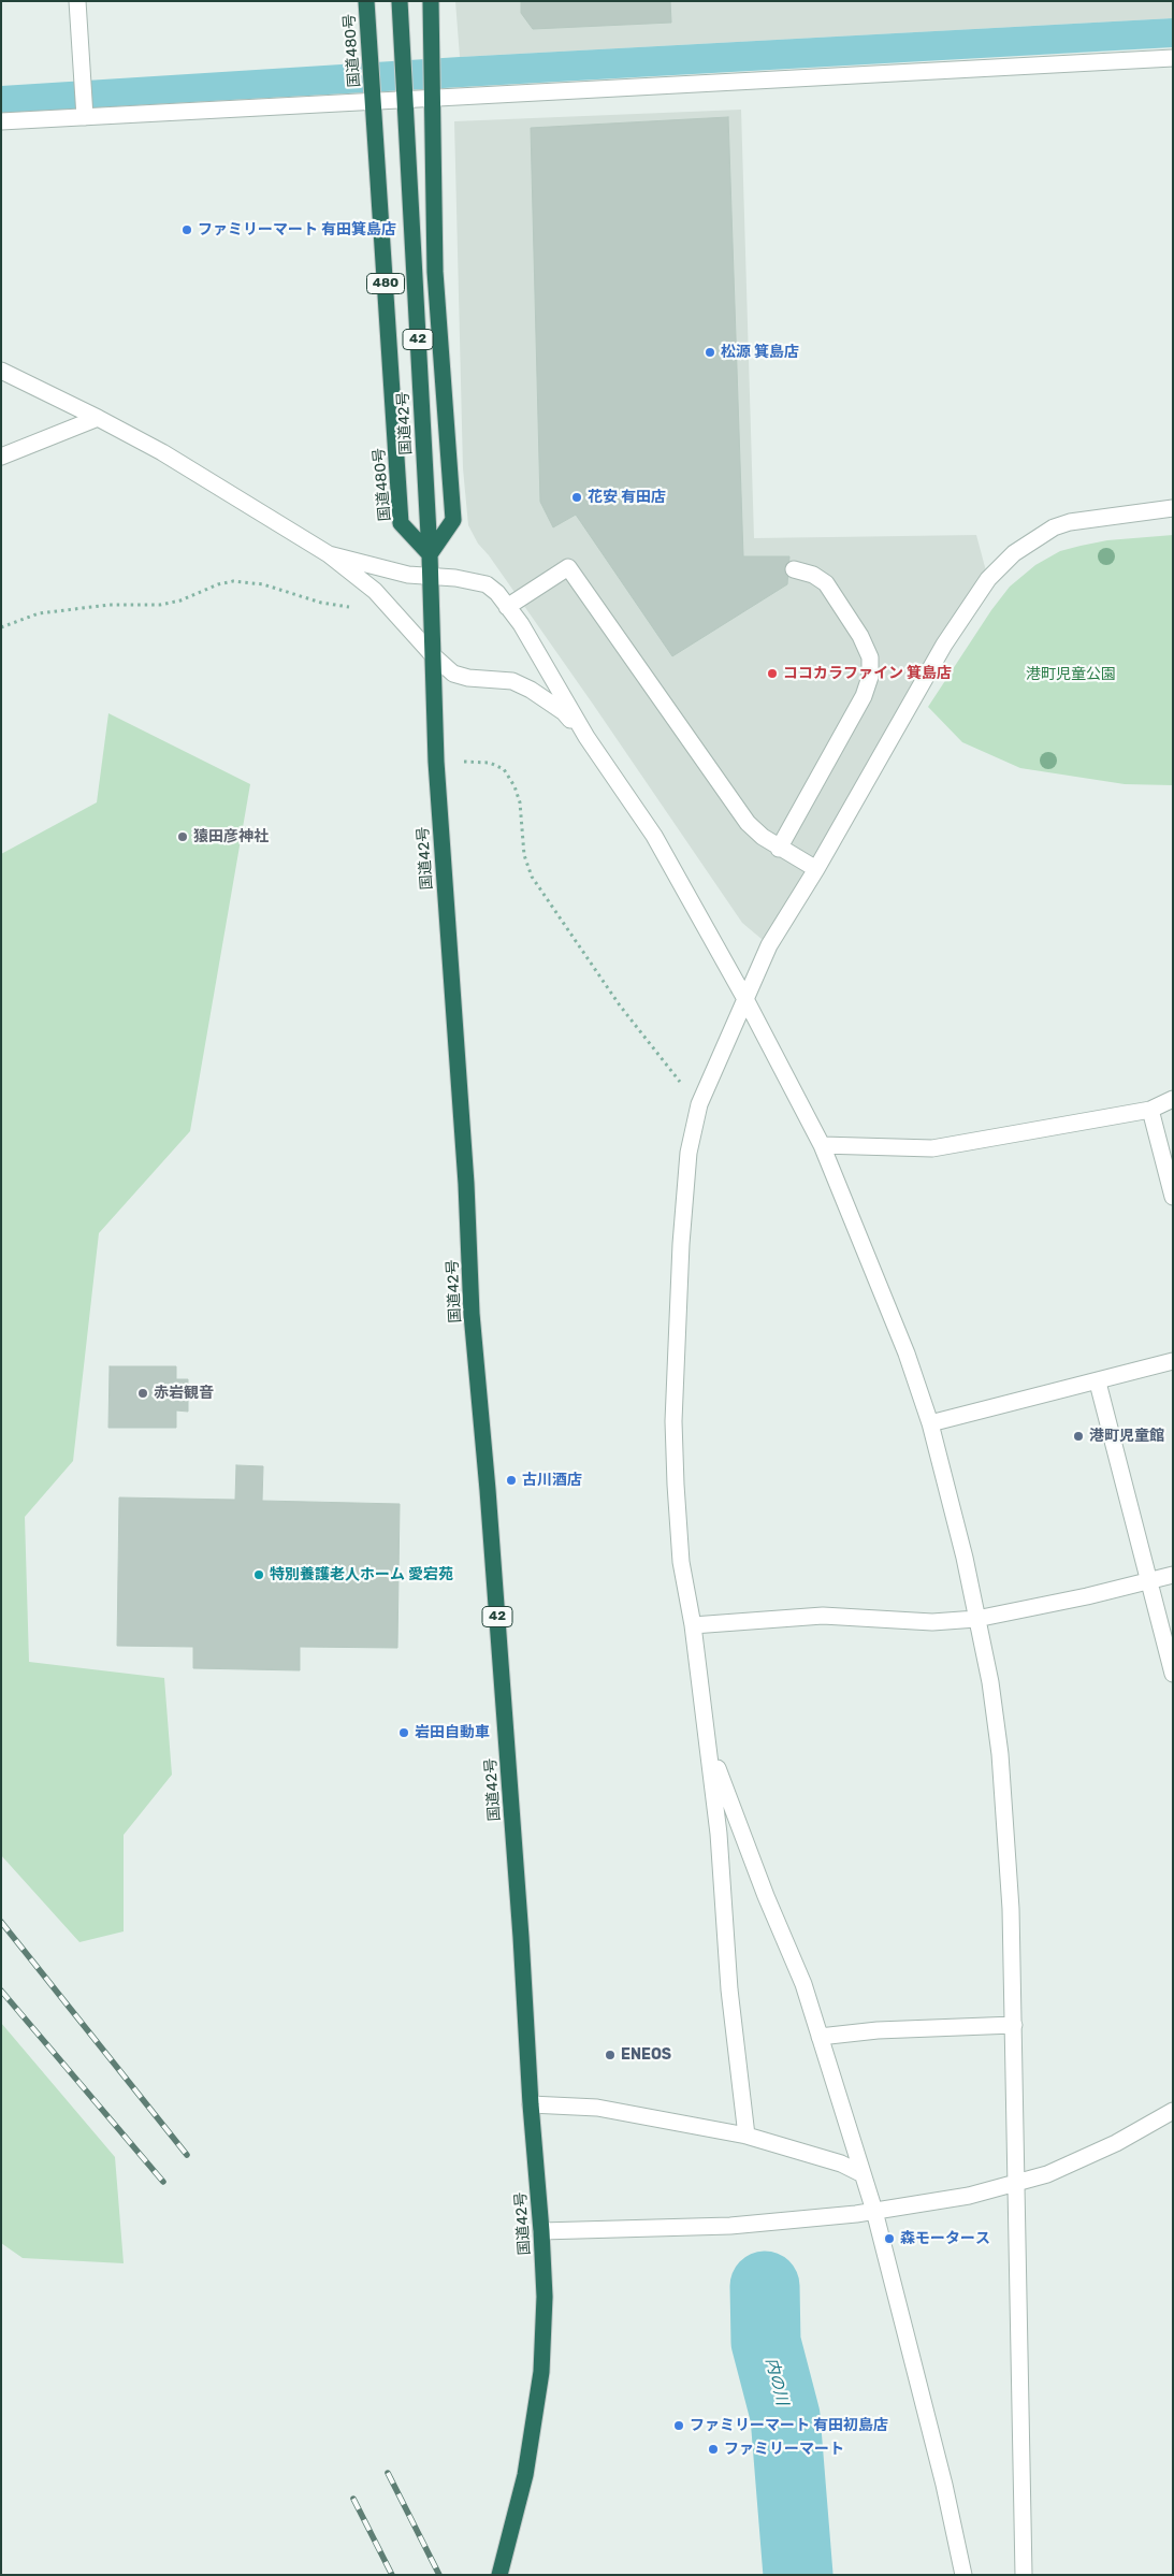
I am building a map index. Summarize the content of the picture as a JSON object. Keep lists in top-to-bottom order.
{
  "streets": {
    "highway": [
      "国道480号",
      "480",
      "42",
      "国道42号"
    ]
  },
  "crossings": [
    ["国道480号", "国道42号"]
  ],
  "water": ["内の川"],
  "parks": ["港町児童公園"],
  "places": [
    "ファミリーマート 有田箕島店",
    "松源 箕島店",
    "花安 有田店",
    "ココカラファイン 箕島店",
    "猿田彦神社",
    "赤岩観音",
    "港町児童館",
    "古川酒店",
    "特別養護老人ホーム 愛宕苑",
    "岩田自動車",
    "ENEOS",
    "森モータース",
    "ファミリーマート 有田初島店",
    "ファミリーマート"
  ]
}
